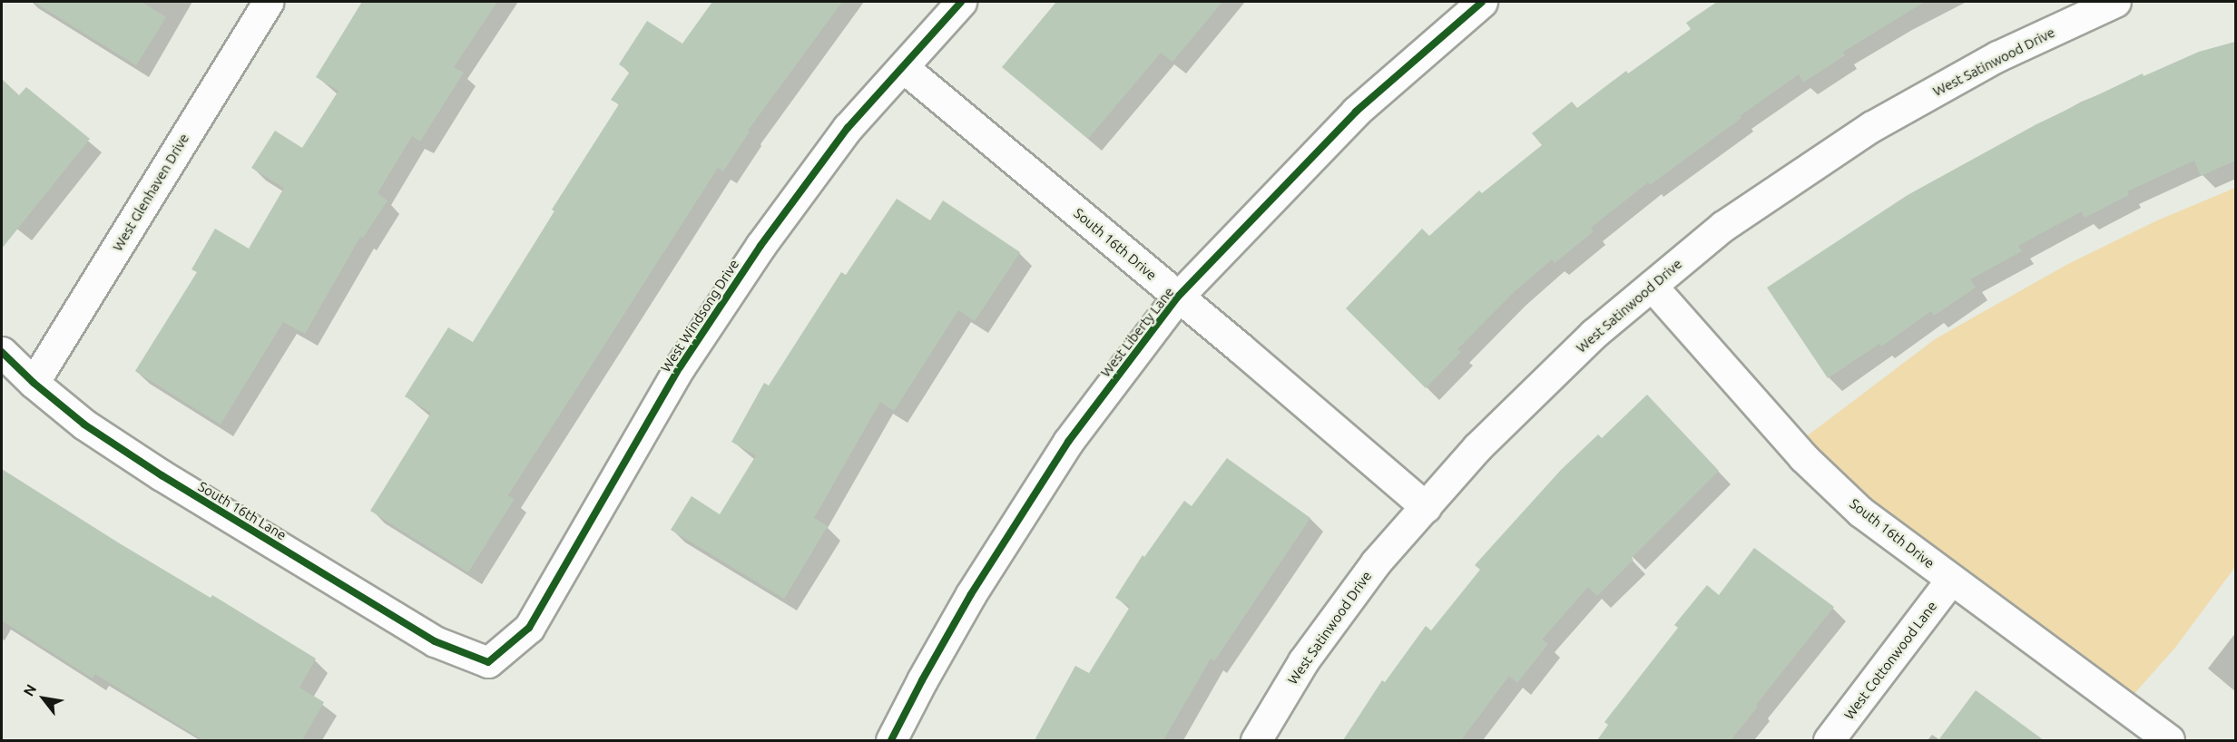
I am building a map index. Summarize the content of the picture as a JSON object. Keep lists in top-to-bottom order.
{
  "streets": {
    "street": [
      "West Satinwood Drive",
      "West Glenhaven Drive",
      "South 16th Drive",
      "West Windsong Drive",
      "West Liberty Lane",
      "South 16th Lane",
      "West Cottonwood Lane"
    ]
  },
  "crossings": [
    ["West Satinwood Drive", "South 16th Drive"],
    ["West Glenhaven Drive", "South 16th Lane"],
    ["South 16th Drive", "West Windsong Drive"],
    ["South 16th Drive", "West Liberty Lane"],
    ["South 16th Drive", "West Cottonwood Lane"],
    ["West Windsong Drive", "South 16th Lane"]
  ],
  "north": "top left"
}
